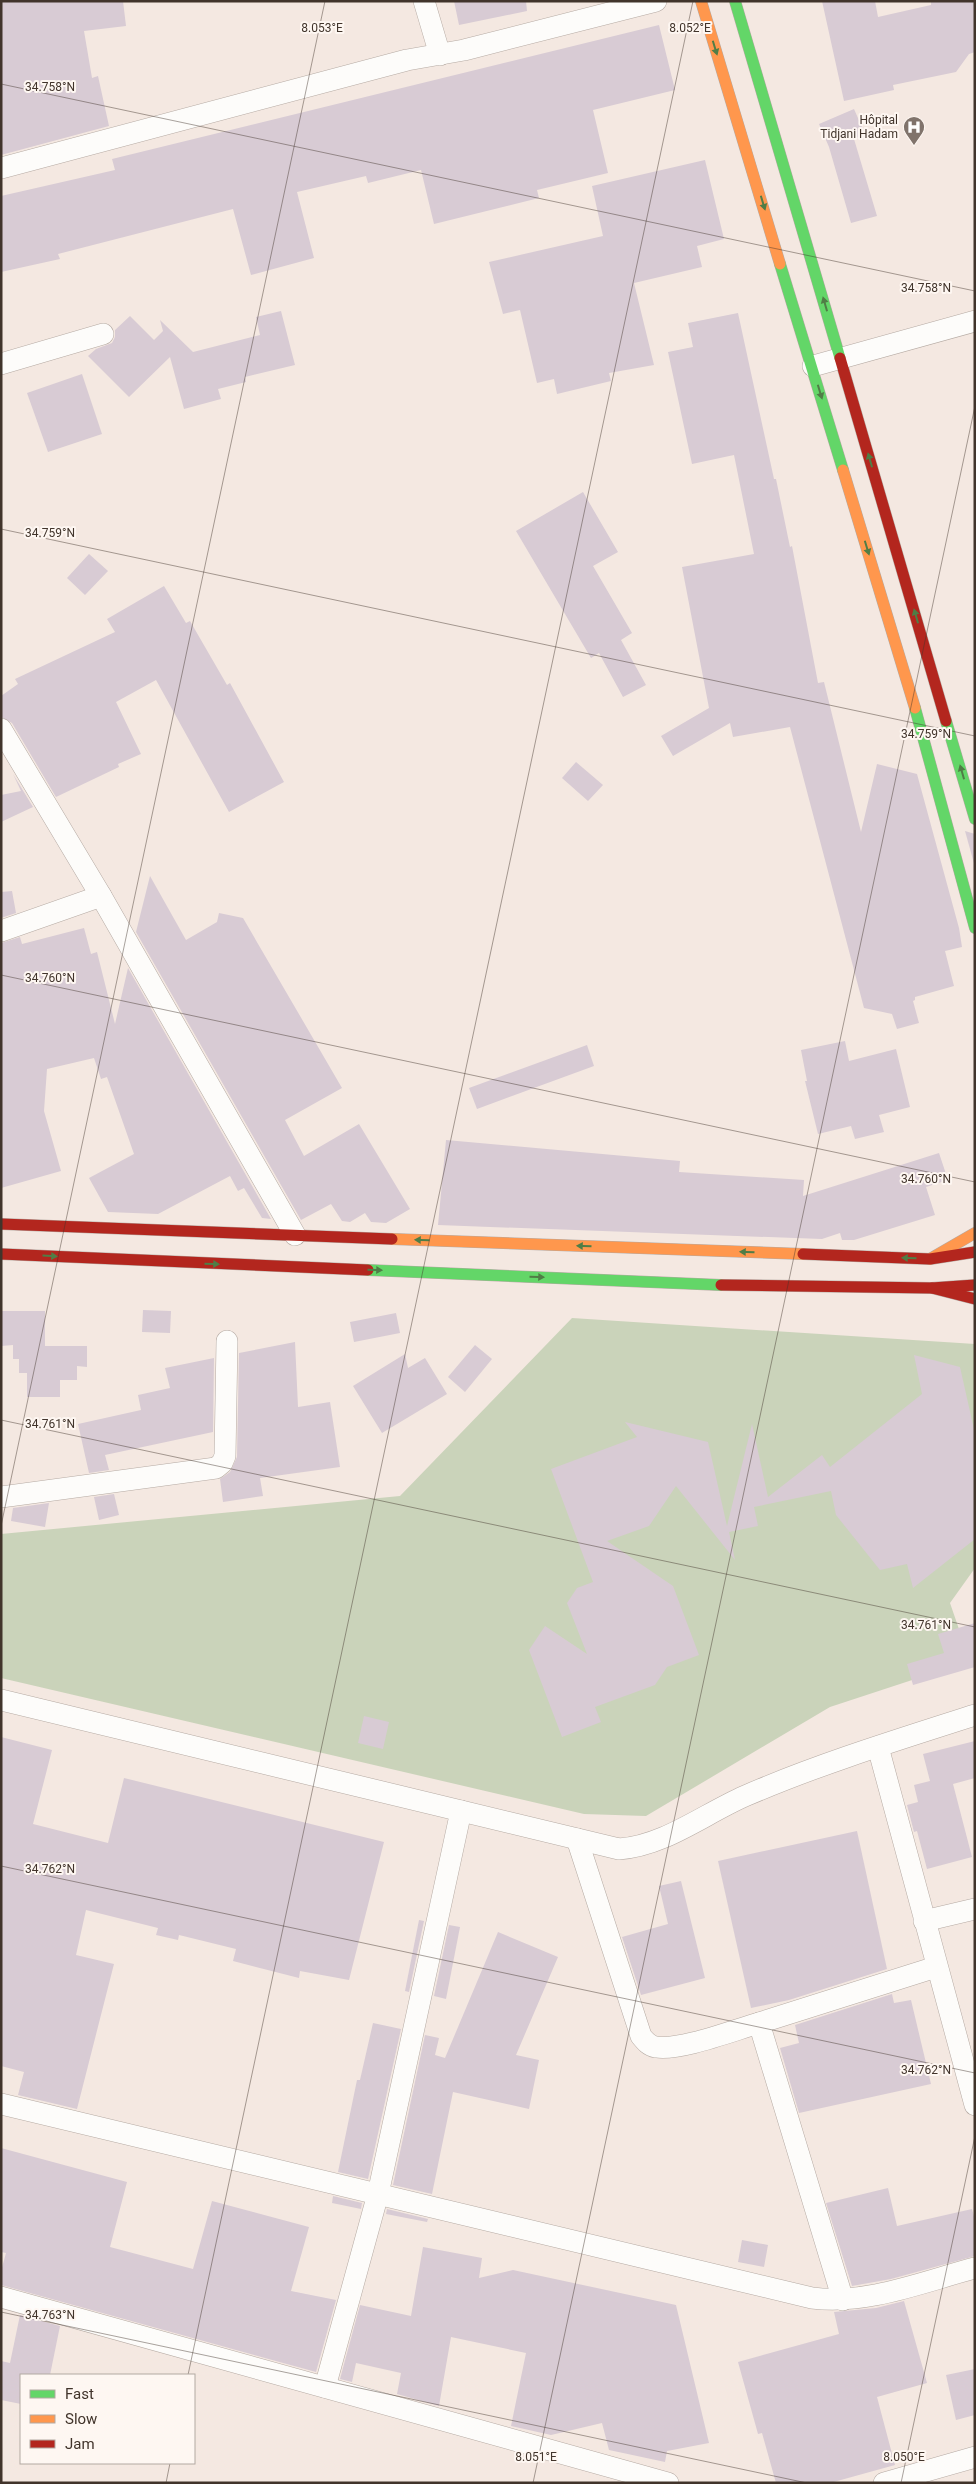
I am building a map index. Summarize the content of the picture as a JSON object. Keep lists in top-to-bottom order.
{
  "places": {
    "hospital": ["Hôpital Tidjani Hadam"]
  },
  "legend": ["Fast", "Slow", "Jam"],
  "coordinates": [
    "8.053°E",
    "8.052°E",
    "34.758°N",
    "34.759°N",
    "34.760°N",
    "34.761°N",
    "34.762°N",
    "34.763°N",
    "8.051°E",
    "8.050°E"
  ]
}
